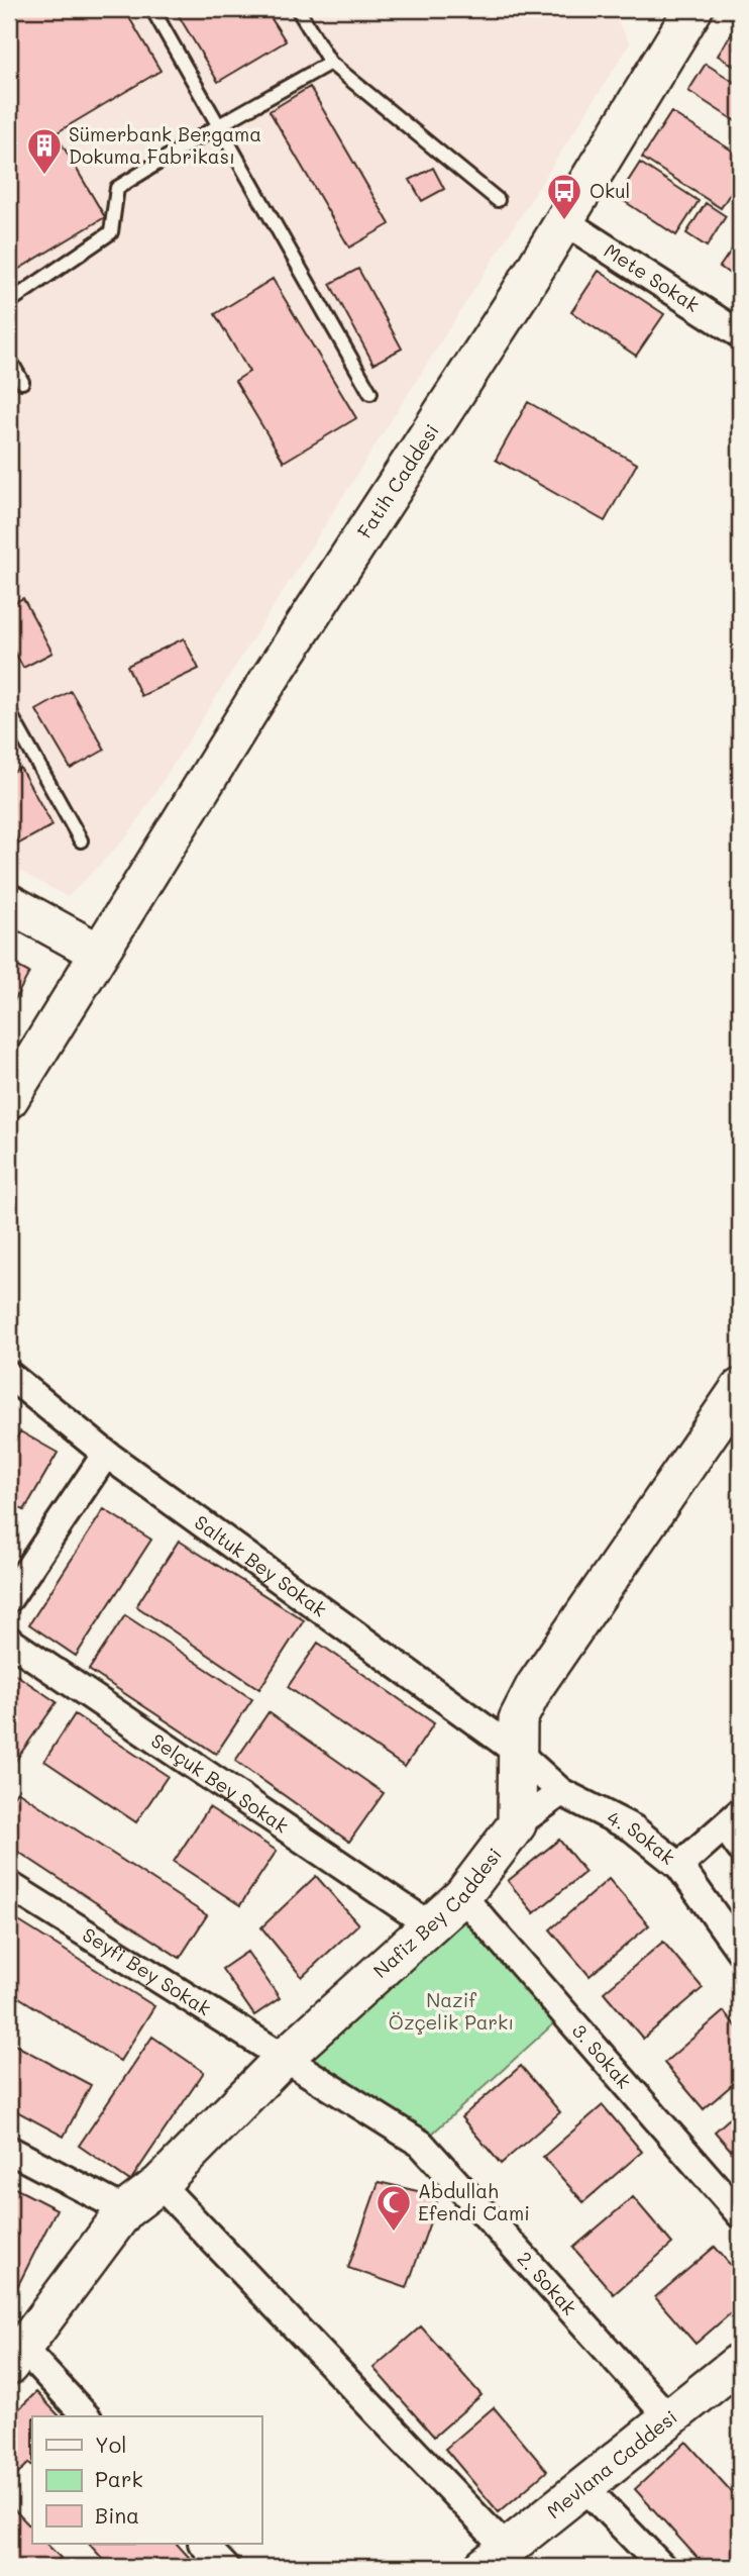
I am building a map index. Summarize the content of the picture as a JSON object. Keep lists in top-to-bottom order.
{
  "streets": {
    "street": [
      "Mete Sokak",
      "Fatih Caddesi",
      "Saltuk Bey Sokak",
      "Selçuk Bey Sokak",
      "4. Sokak",
      "Nafiz Bey Caddesi",
      "Seyfi Bey Sokak",
      "3. Sokak",
      "2. Sokak",
      "Mevlana Caddesi"
    ]
  },
  "crossings": [
    ["Mete Sokak", "Fatih Caddesi"],
    ["Saltuk Bey Sokak", "4. Sokak"],
    ["Selçuk Bey Sokak", "Nafiz Bey Caddesi"],
    ["Nafiz Bey Caddesi", "Seyfi Bey Sokak"],
    ["Nafiz Bey Caddesi", "3. Sokak"],
    ["Nafiz Bey Caddesi", "2. Sokak"],
    ["Seyfi Bey Sokak", "2. Sokak"],
    ["2. Sokak", "Mevlana Caddesi"]
  ],
  "parks": ["Nazif Özçelik Parkı"],
  "places": {
    "building": ["Sümerbank Bergama Dokuma Fabrikası"],
    "bus stop": ["Okul"],
    "mosque": ["Abdullah Efendi Cami"]
  },
  "legend": ["Yol", "Park", "Bina"]
}
